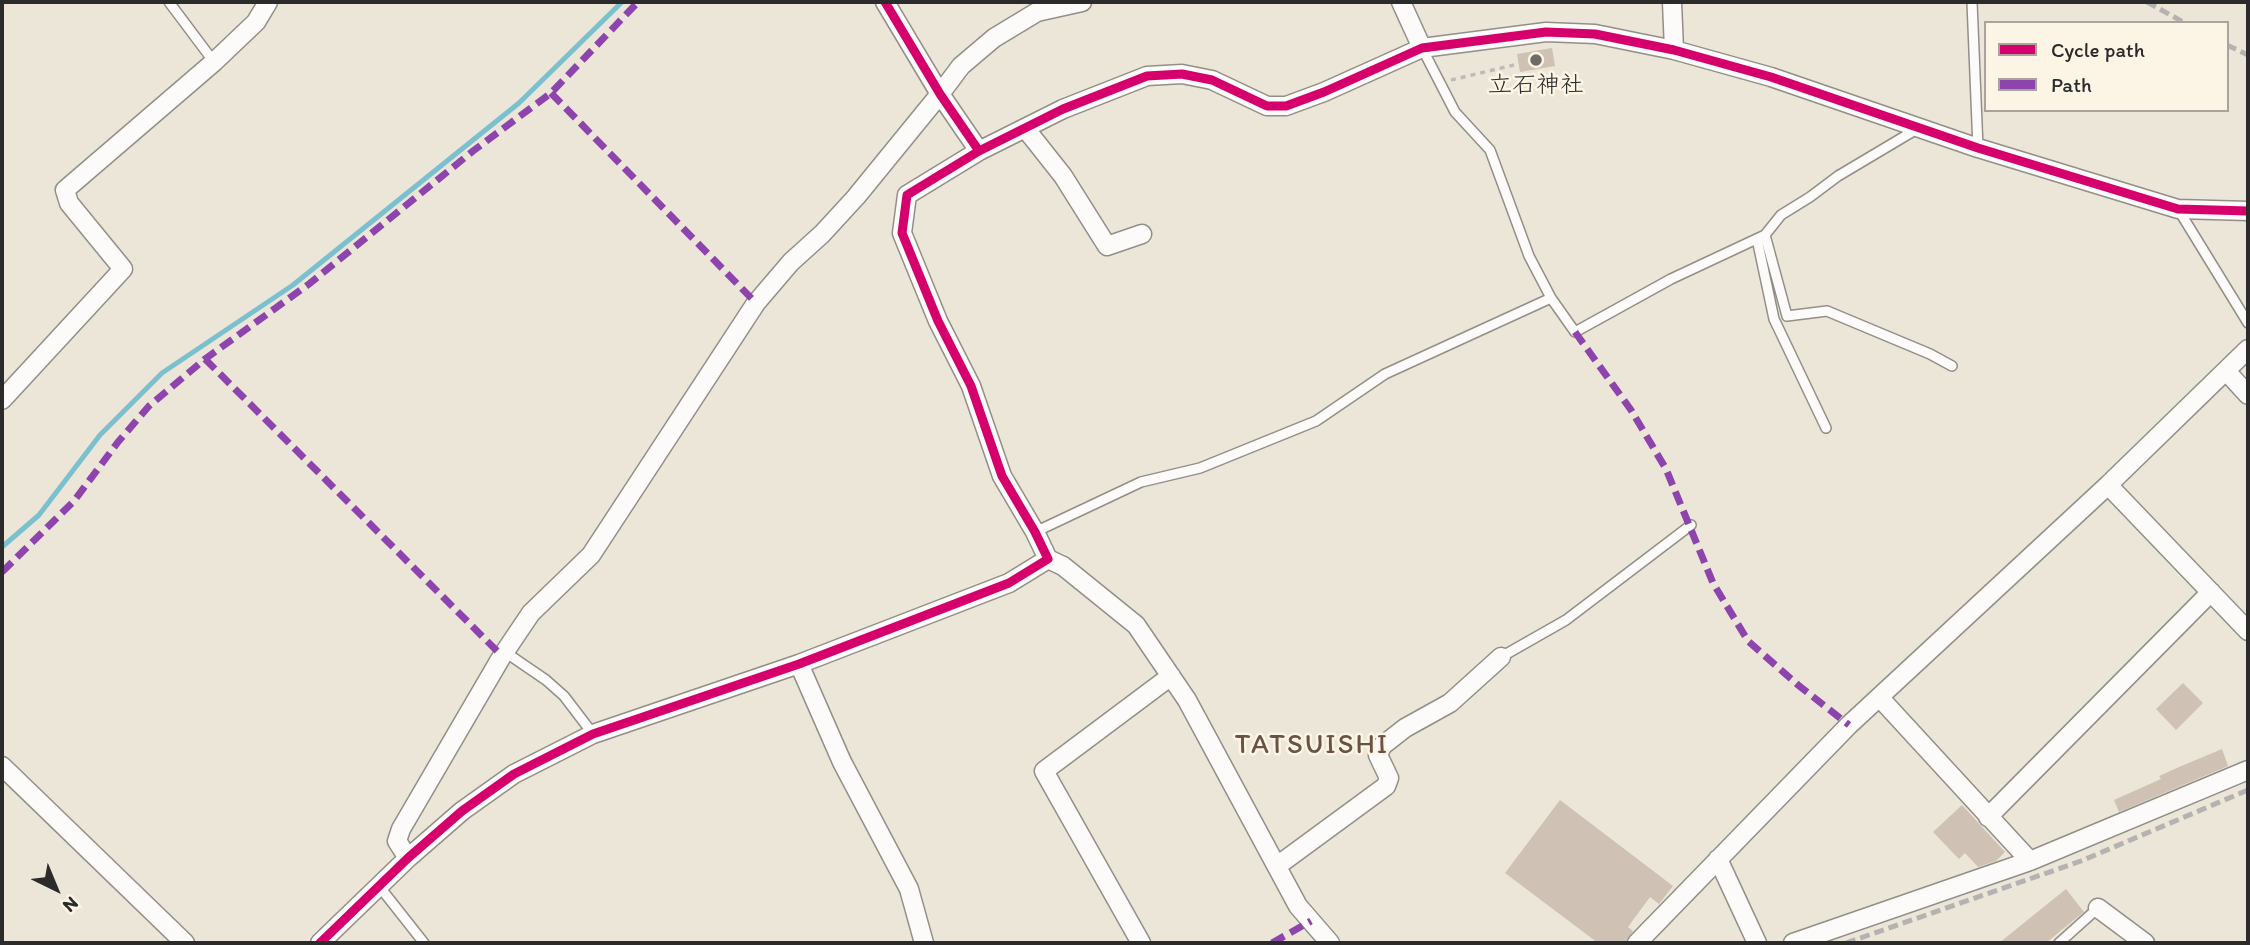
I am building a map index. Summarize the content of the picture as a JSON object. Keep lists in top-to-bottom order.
{
  "districts": ["TATSUISHI"],
  "places": ["立石神社"],
  "legend": ["Cycle path", "Path"],
  "north": "bottom right"
}
